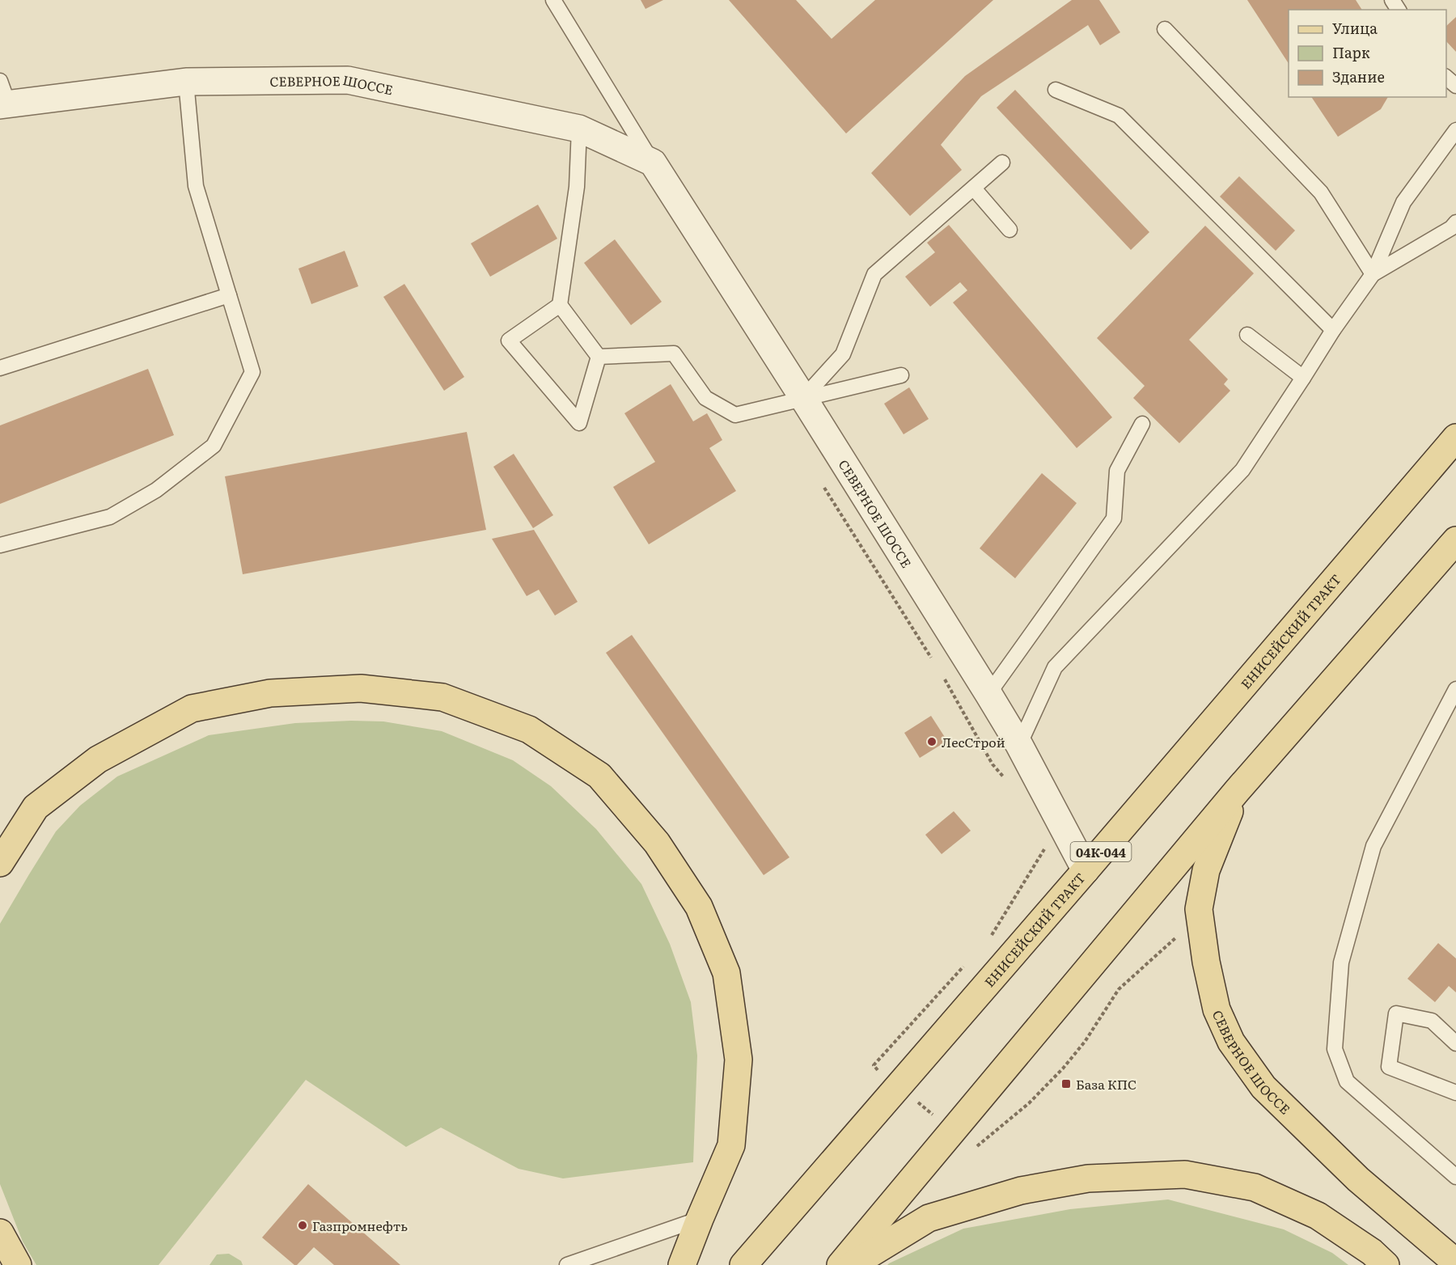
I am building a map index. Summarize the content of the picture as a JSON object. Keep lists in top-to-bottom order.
{
  "streets": {
    "main road": ["СЕВЕРНОЕ ШОССЕ", "ЕНИСЕЙСКИЙ ТРАКТ", "04К-044"]
  },
  "crossings": [
    ["СЕВЕРНОЕ ШОССЕ", "ЕНИСЕЙСКИЙ ТРАКТ"]
  ],
  "places": {
    "other": ["ЛесСтрой", "Газпромнефть"],
    "transit": ["База КПС"]
  },
  "legend": ["Улица", "Парк", "Здание"]
}
